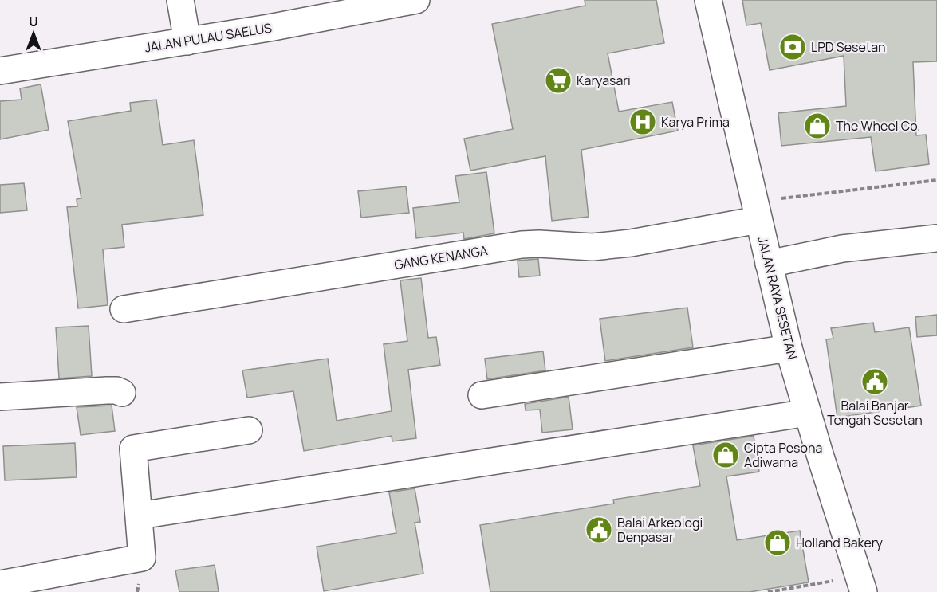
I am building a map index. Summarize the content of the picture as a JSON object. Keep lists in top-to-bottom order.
{
  "streets": {
    "street": ["JALAN PULAU SAELUS", "GANG KENANGA", "JALAN RAYA SESETAN"]
  },
  "crossings": [
    ["GANG KENANGA", "JALAN RAYA SESETAN"]
  ],
  "places": {
    "bank": ["LPD Sesetan"],
    "supermarket": ["Karyasari"],
    "hospital": ["Karya Prima"],
    "shop": ["The Wheel Co.", "Cipta Pesona Adiwarna", "Holland Bakery"],
    "public building": ["Balai Banjar Tengah Sesetan", "Balai Arkeologi Denpasar"]
  },
  "north": "top"
}
